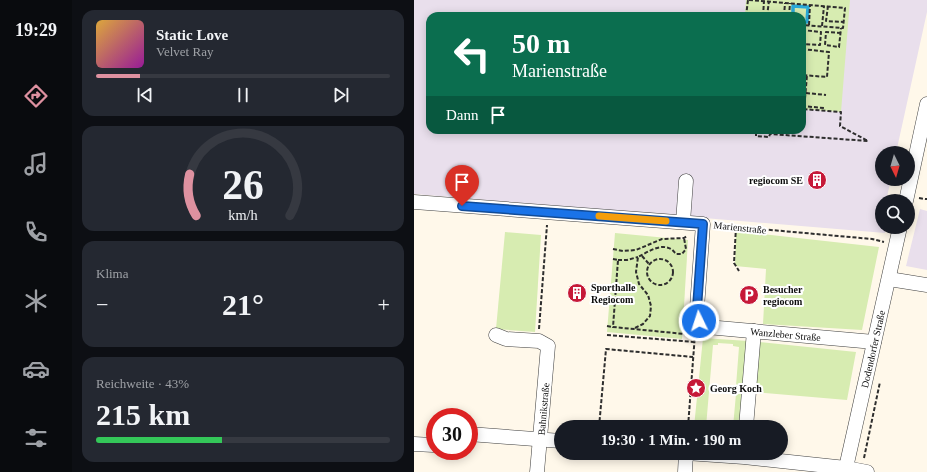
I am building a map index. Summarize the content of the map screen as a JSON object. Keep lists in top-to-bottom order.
{
  "streets": {
    "street": [
      "Marienstraße",
      "Wanzleber Straße",
      "Dodendorfer Straße",
      "Bahnikstraße"
    ]
  },
  "crossings": [
    ["Marienstraße", "Dodendorfer Straße"],
    ["Wanzleber Straße", "Dodendorfer Straße"]
  ],
  "places": {
    "building": ["regiocom SE", "Sporthalle Regiocom"],
    "parking": ["Besucher regiocom"],
    "place": ["Georg Koch"]
  },
  "north": "bottom",
  "page": {
    "tabs": "19:29",
    "turn": ["50 m", "Marienstraße"],
    "song": ["Static Love", "Velvet Ray"],
    "then": "Dann",
    "tile": [
      "Klima",
      ["Reichweite · 43%", "215 km"]
    ],
    "heat": ["−", "21°", "+"],
    "limit": "30",
    "trip": "19:30 · 1 Min. · 190 m",
    "gauge": ["26", "km/h"]
  }
}
